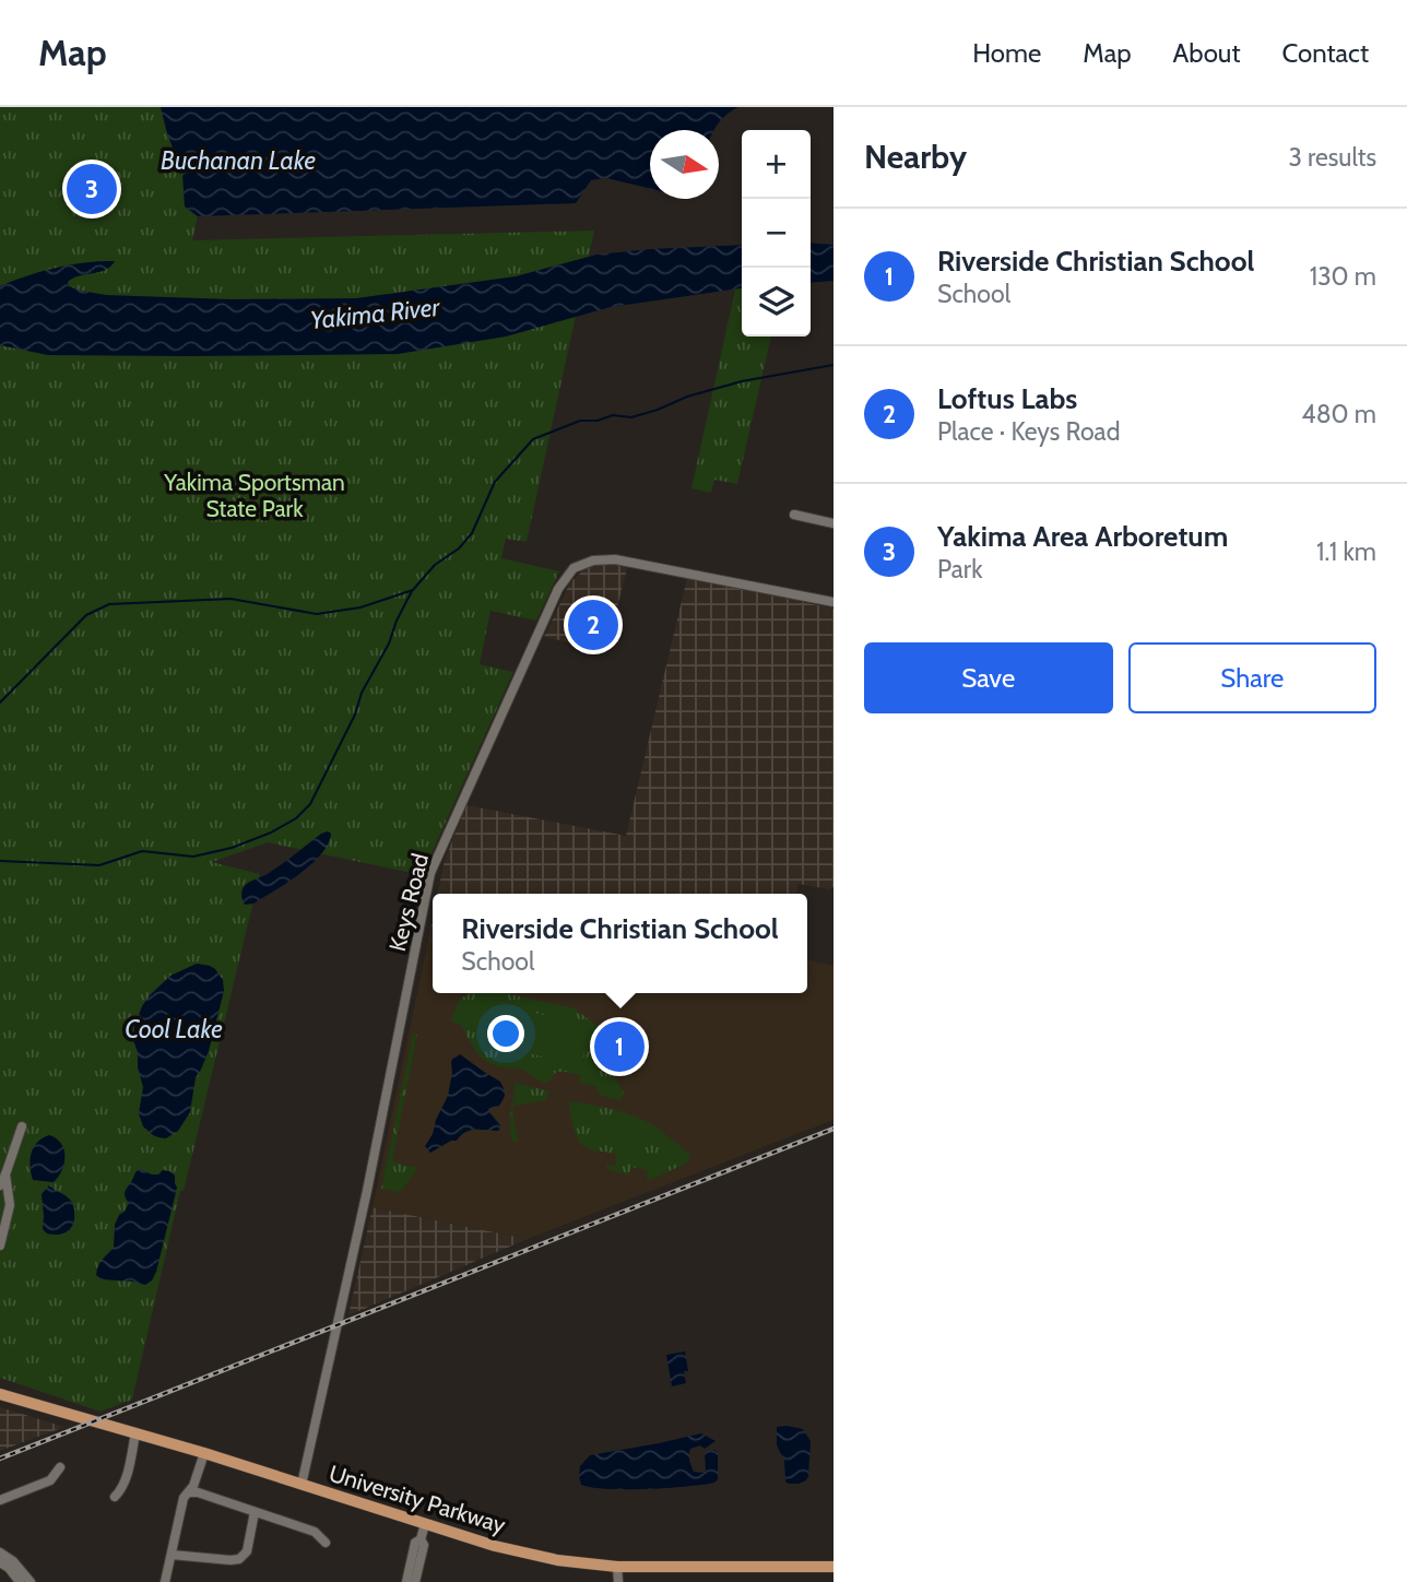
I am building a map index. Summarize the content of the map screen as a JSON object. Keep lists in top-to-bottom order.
{
  "streets": {
    "main road": ["University Parkway"],
    "street": ["Keys Road"]
  },
  "crossings": [
    ["Keys Road", "University Parkway"]
  ],
  "water": ["Buchanan Lake", "Yakima River", "Cool Lake"],
  "parks": ["Yakima Sportsman State Park"],
  "north": "right",
  "page": {
    "header": "Map",
    "nav": [
      "Home",
      "Map",
      "About",
      "Contact"
    ],
    "heading": ["Nearby", "3 results"],
    "map_buttons": ["+", "−"],
    "pins": ["3", "2", "1"],
    "list": [
      {
        "mark": "1",
        "name": "Riverside Christian School",
        "note": "School",
        "value": "130 m"
      },
      {
        "mark": "2",
        "name": "Loftus Labs",
        "note": "Place · Keys Road",
        "value": "480 m"
      },
      {
        "mark": "3",
        "name": "Yakima Area Arboretum",
        "note": "Park",
        "value": "1.1 km"
      }
    ],
    "buttons": ["Save", "Share"],
    "popup": ["Riverside Christian School", "School"]
  }
}
